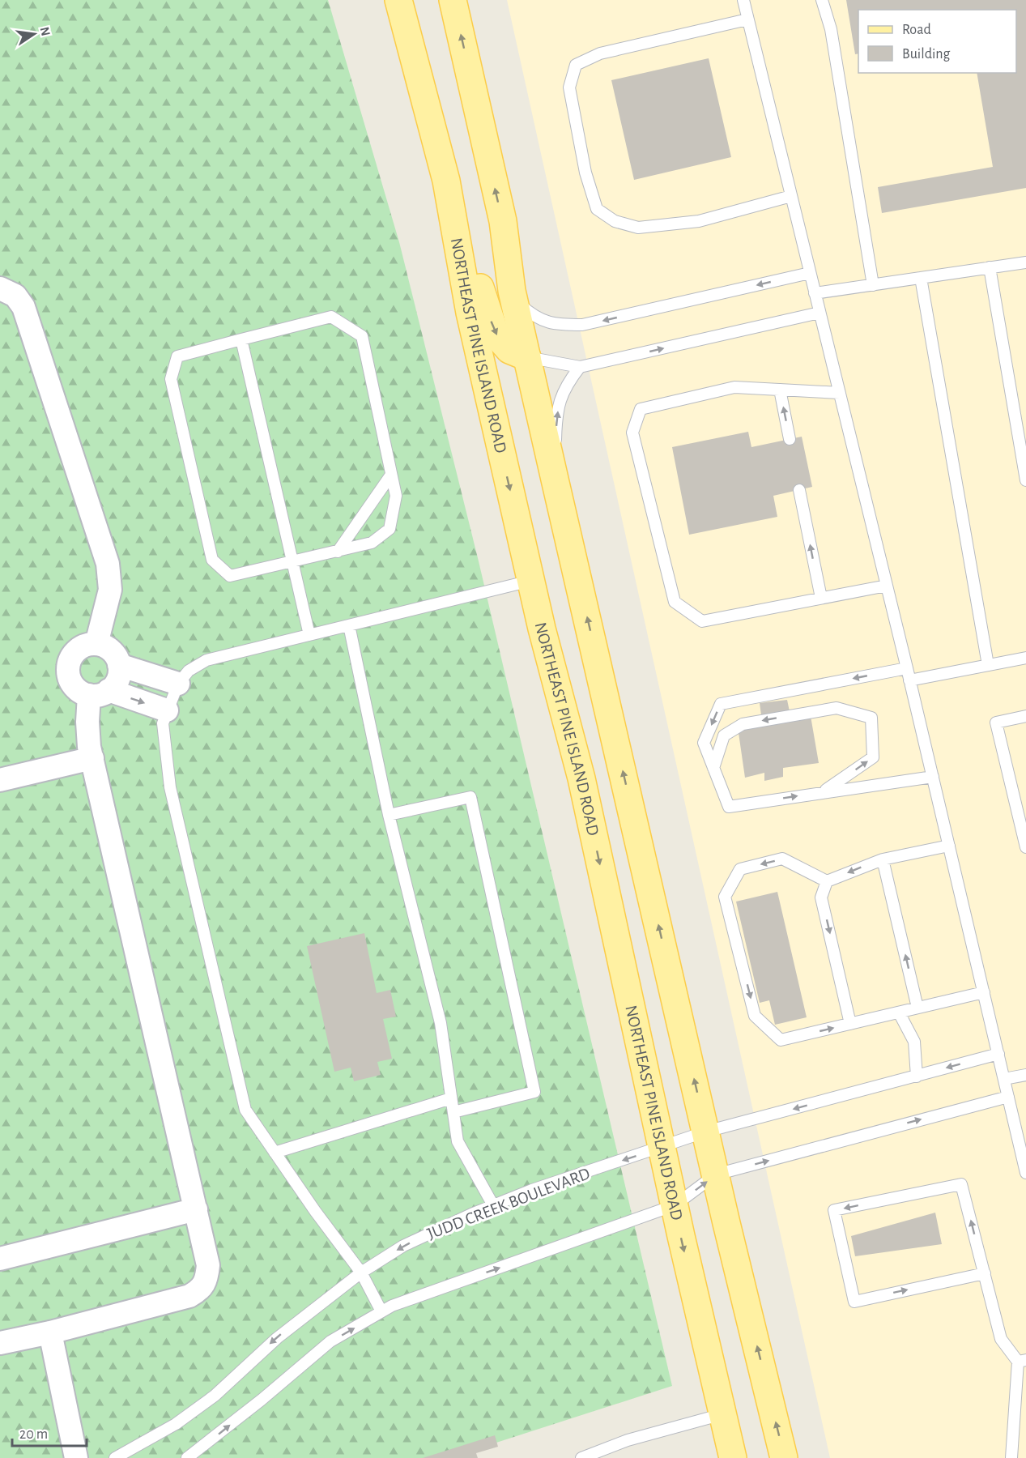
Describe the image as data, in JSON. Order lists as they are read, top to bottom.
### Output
{
  "streets": {
    "main road": ["NORTHEAST PINE ISLAND ROAD"],
    "lane": ["JUDD CREEK BOULEVARD"]
  },
  "crossings": [
    ["NORTHEAST PINE ISLAND ROAD", "JUDD CREEK BOULEVARD"]
  ],
  "legend": ["Road", "Building"],
  "scale_bar": "20 m",
  "north": "right"
}
